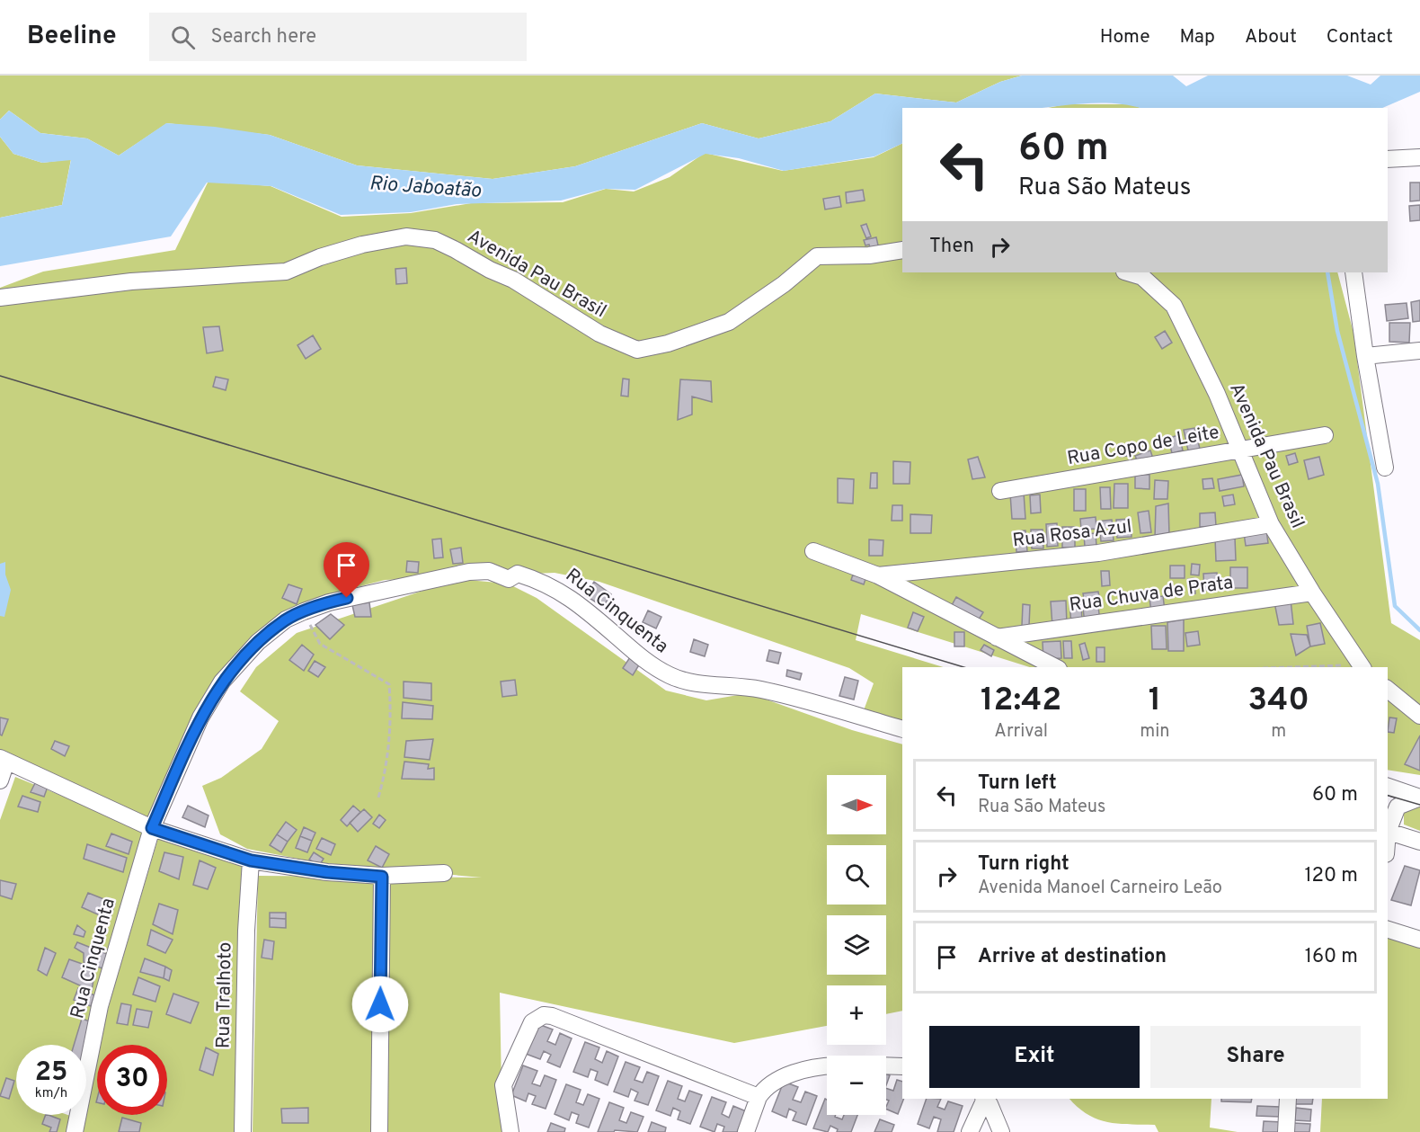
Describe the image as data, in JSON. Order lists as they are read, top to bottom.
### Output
{
  "streets": {
    "street": [
      "Avenida Pau Brasil",
      "Rua Copo de Leite",
      "Rua Rosa Azul",
      "Rua Chuva de Prata",
      "Rua Cinquenta",
      "Rua Tralhoto"
    ]
  },
  "crossings": [
    ["Avenida Pau Brasil", "Rua Copo de Leite"],
    ["Avenida Pau Brasil", "Rua Rosa Azul"],
    ["Avenida Pau Brasil", "Rua Chuva de Prata"]
  ],
  "water": ["Rio Jaboatão"],
  "north": "right",
  "page": {
    "header": "Beeline",
    "search": "Search here",
    "nav": [
      "Home",
      "Map",
      "About",
      "Contact"
    ],
    "turn": ["60 m", "Rua São Mateus"],
    "then": "Then",
    "eta": [
      "12:42",
      "Arrival",
      "1",
      "min",
      "340",
      "m"
    ],
    "list": [
      {
        "name": "Turn left",
        "note": "Rua São Mateus",
        "value": "60 m"
      },
      {
        "name": "Turn right",
        "note": "Avenida Manoel Carneiro Leão",
        "value": "120 m"
      },
      {
        "name": "Arrive at destination",
        "value": "160 m"
      }
    ],
    "map_buttons": ["+", "−"],
    "buttons": ["Exit", "Share"],
    "speed": "25 km/h",
    "limit": "30"
  }
}
